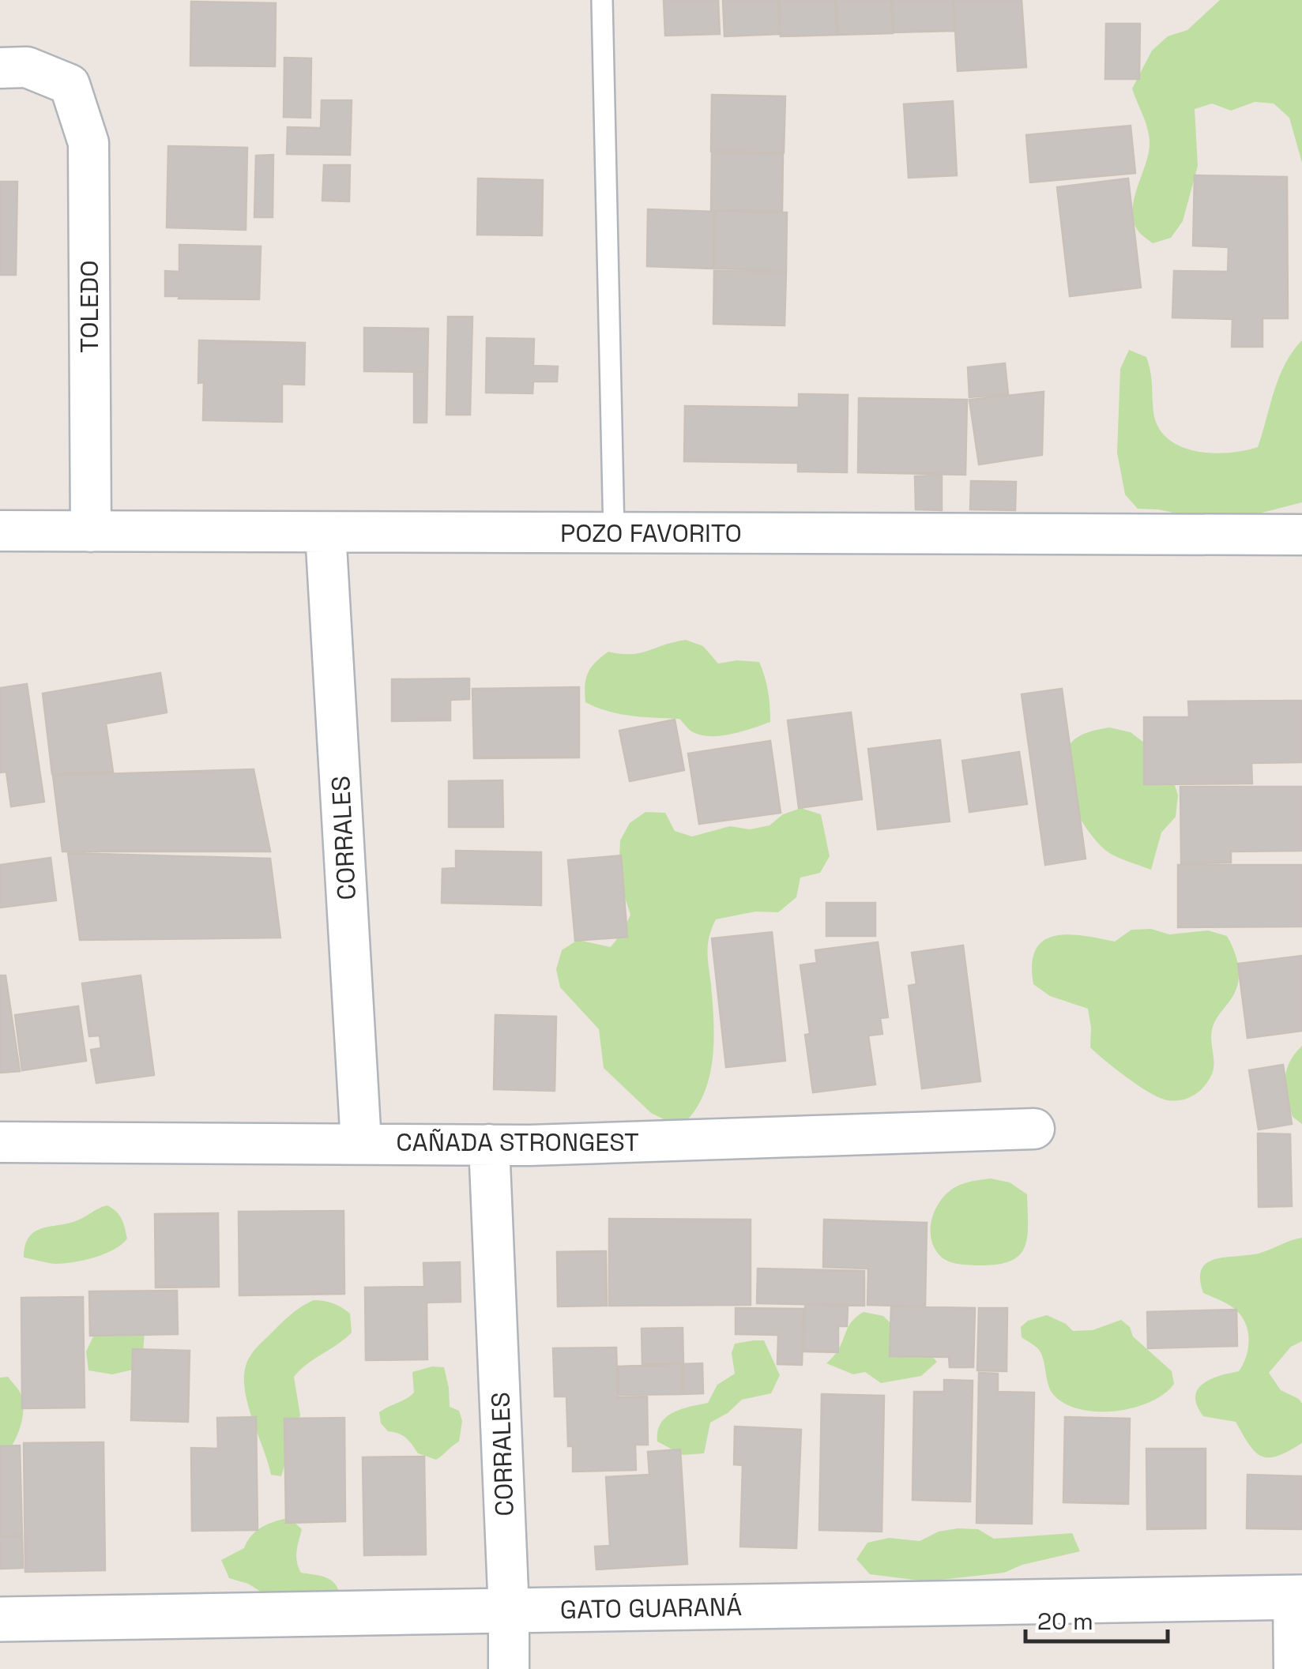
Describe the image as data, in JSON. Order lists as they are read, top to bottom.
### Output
{
  "streets": {
    "street": [
      "TOLEDO",
      "POZO FAVORITO",
      "CORRALES",
      "CAÑADA STRONGEST",
      "GATO GUARANÁ"
    ]
  },
  "crossings": [
    ["TOLEDO", "POZO FAVORITO"],
    ["POZO FAVORITO", "CORRALES"],
    ["CORRALES", "CAÑADA STRONGEST"],
    ["CORRALES", "GATO GUARANÁ"]
  ],
  "scale_bar": "20 m"
}
